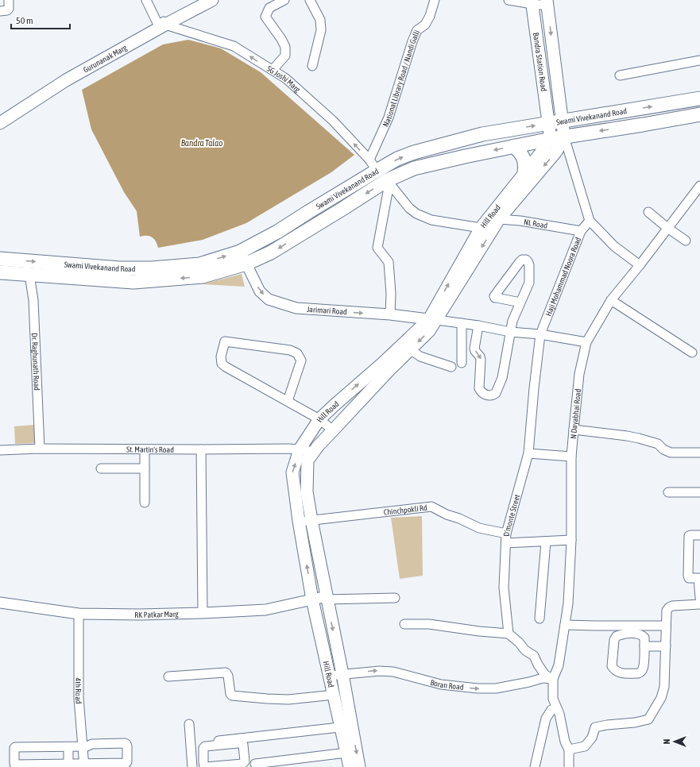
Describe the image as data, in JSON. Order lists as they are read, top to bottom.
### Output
{
  "streets": {
    "main road": [
      "Gurunanak Marg",
      "Bandra Station Road",
      "Swami Vivekanand Road",
      "Hill Road"
    ],
    "street": [
      "SG Joshi Marg",
      "National Library Road / Nandi Galli",
      "NL Road",
      "Haji Mohammad Noora Road",
      "Jarimari Road",
      "Dr. Raghunath Road",
      "N Dayabhai Road",
      "St. Martin's Road",
      "Chinchpokli Rd",
      "D'monte Street",
      "RK Patkar Marg",
      "Boran Road",
      "4th Road"
    ]
  },
  "crossings": [
    ["Gurunanak Marg", "SG Joshi Marg"],
    ["Bandra Station Road", "Swami Vivekanand Road"],
    ["SG Joshi Marg", "National Library Road / Nandi Galli"],
    ["SG Joshi Marg", "Swami Vivekanand Road"],
    ["National Library Road / Nandi Galli", "Swami Vivekanand Road"],
    ["Swami Vivekanand Road", "Hill Road"],
    ["Swami Vivekanand Road", "Jarimari Road"],
    ["Swami Vivekanand Road", "Dr. Raghunath Road"],
    ["Hill Road", "NL Road"],
    ["Hill Road", "Jarimari Road"],
    ["Hill Road", "St. Martin's Road"],
    ["Hill Road", "Chinchpokli Rd"],
    ["Hill Road", "RK Patkar Marg"],
    ["Hill Road", "Boran Road"],
    ["NL Road", "Haji Mohammad Noora Road"],
    ["Haji Mohammad Noora Road", "D'monte Street"],
    ["Dr. Raghunath Road", "St. Martin's Road"],
    ["N Dayabhai Road", "Boran Road"],
    ["Chinchpokli Rd", "D'monte Street"],
    ["RK Patkar Marg", "4th Road"]
  ],
  "one_way": ["SG Joshi Marg", "Jarimari Road"],
  "water": ["Bandra Talao"],
  "scale_bar": "50 m",
  "north": "left"
}
